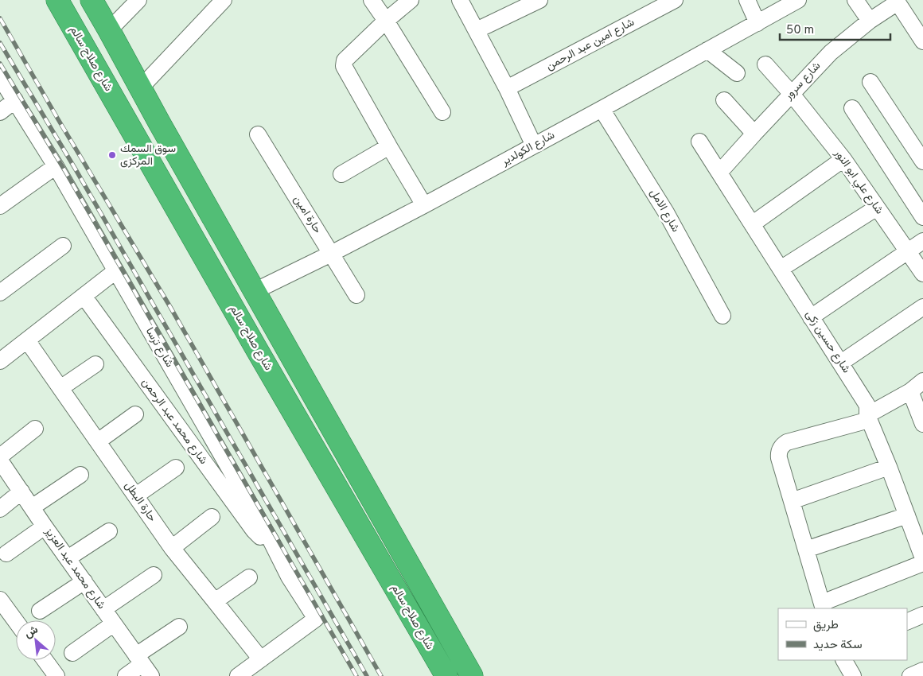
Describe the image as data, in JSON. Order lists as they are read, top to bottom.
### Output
{
  "streets": {
    "highway": ["شارع صلاح سالم"],
    "street": [
      "شارع امين عبد الرحمن",
      "شارع سرور",
      "شارع الكولدير",
      "شارع علي ابو النور",
      "شارع الامل",
      "حارة امين",
      "شارع حسين زكى",
      "شارع ترسا",
      "شارع محمد عبد الرحمن",
      "حارة البطل",
      "شارع محمد عبد العزيز"
    ]
  },
  "crossings": [
    ["شارع صلاح سالم", "شارع الكولدير"],
    ["شارع سرور", "شارع علي ابو النور"],
    ["شارع سرور", "شارع حسين زكى"],
    ["شارع الكولدير", "شارع الامل"],
    ["شارع الكولدير", "حارة امين"],
    ["شارع ترسا", "شارع محمد عبد الرحمن"],
    ["شارع ترسا", "حارة البطل"]
  ],
  "places": ["سوق السمك المركزى"],
  "legend": ["طريق", "سكة حديد"],
  "scale_bar": "50 m",
  "north": "top left"
}
